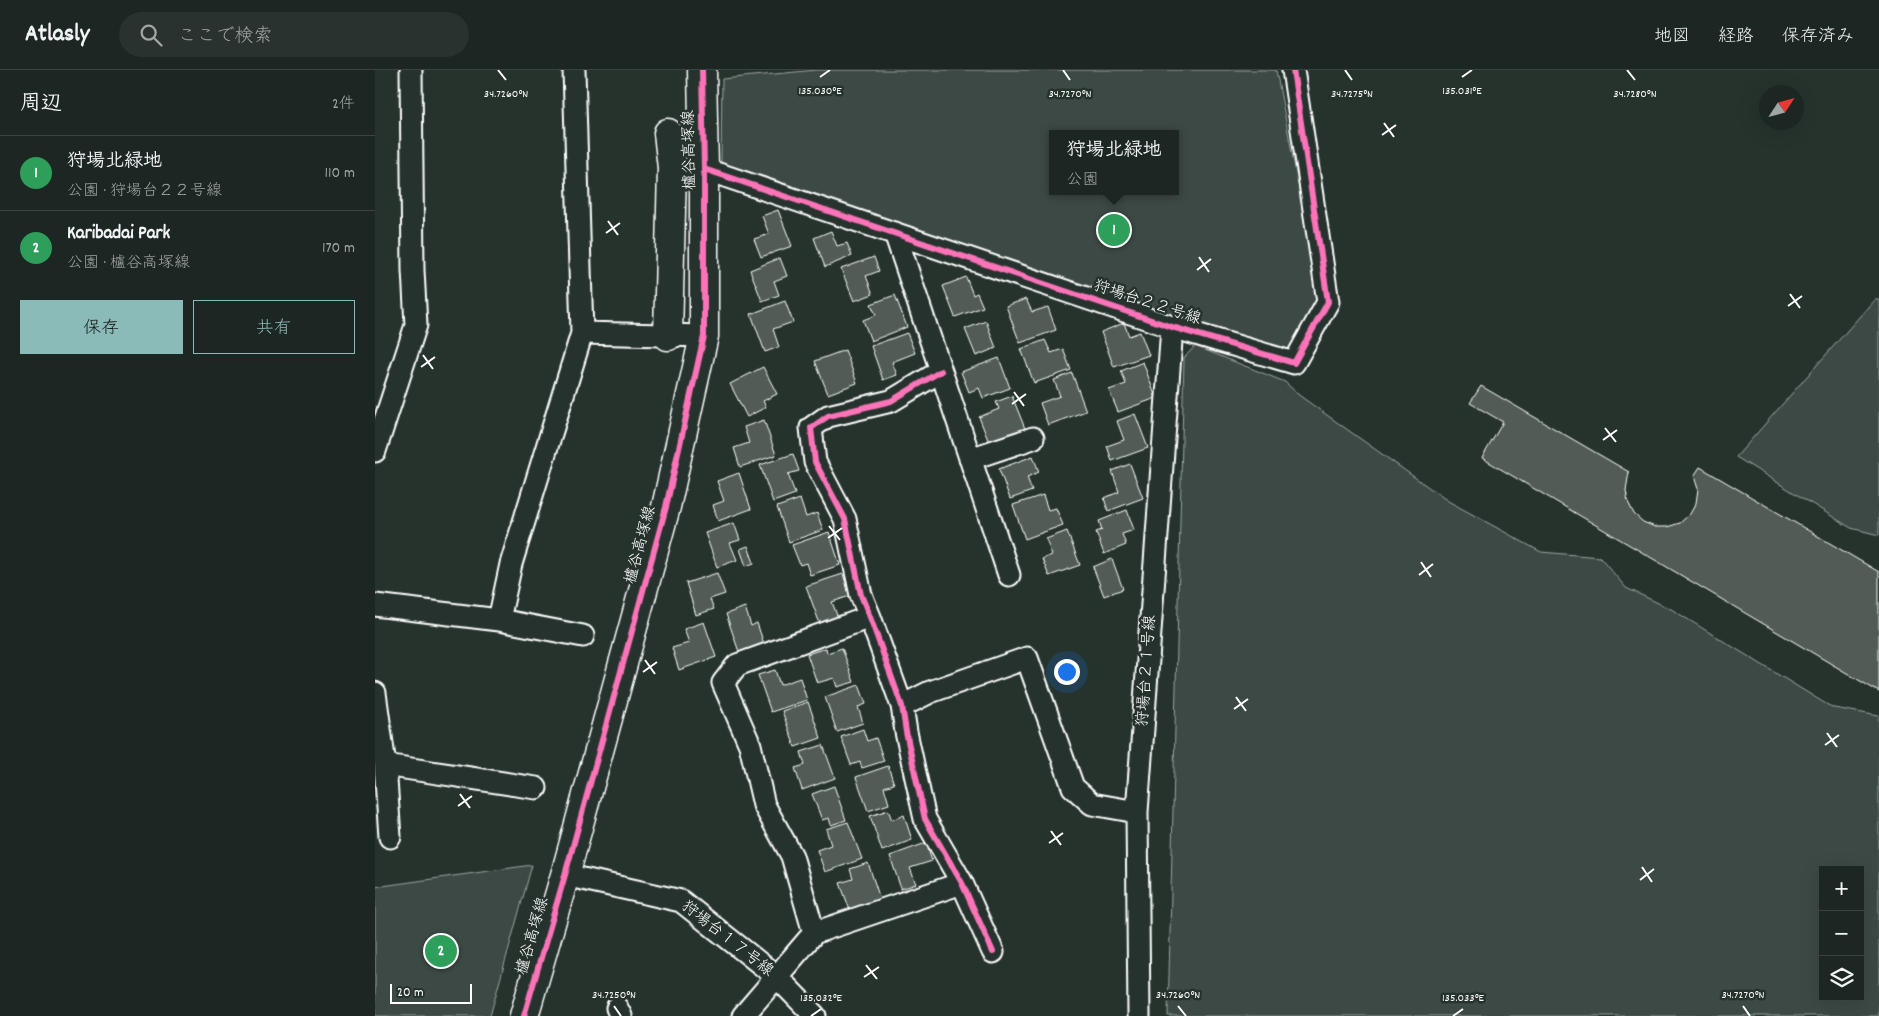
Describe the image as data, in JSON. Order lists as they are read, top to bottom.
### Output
{
  "streets": {
    "street": [
      "櫨谷高塚線",
      "狩場台２２号線",
      "狩場台２１号線",
      "狩場台１７号線"
    ]
  },
  "crossings": [
    ["櫨谷高塚線", "狩場台２２号線"],
    ["櫨谷高塚線", "狩場台１７号線"],
    ["狩場台２２号線", "狩場台２１号線"]
  ],
  "scale_bar": "20 m",
  "north": "top right",
  "page": {
    "header": "Atlasly",
    "search": "ここで検索",
    "nav": ["地図", "経路", "保存済み"],
    "heading": ["周辺", "2件"],
    "popup": ["狩場北緑地", "公園"],
    "list": [
      {
        "mark": "1",
        "name": "狩場北緑地",
        "note": "公園 · 狩場台２２号線",
        "value": "110 m"
      },
      {
        "mark": "2",
        "name": "Karibadai Park",
        "note": "公園 · 櫨谷高塚線",
        "value": "170 m"
      }
    ],
    "pins": ["1", "2"],
    "buttons": ["保存", "共有"],
    "map_buttons": ["+", "−"],
    "scale": "20 m"
  },
  "coordinates": [
    "135.030°E",
    "135.031°E",
    "34.7260°N",
    "34.7270°N",
    "34.7275°N",
    "34.7280°N",
    "34.7250°N",
    "135.032°E",
    "135.033°E"
  ]
}
